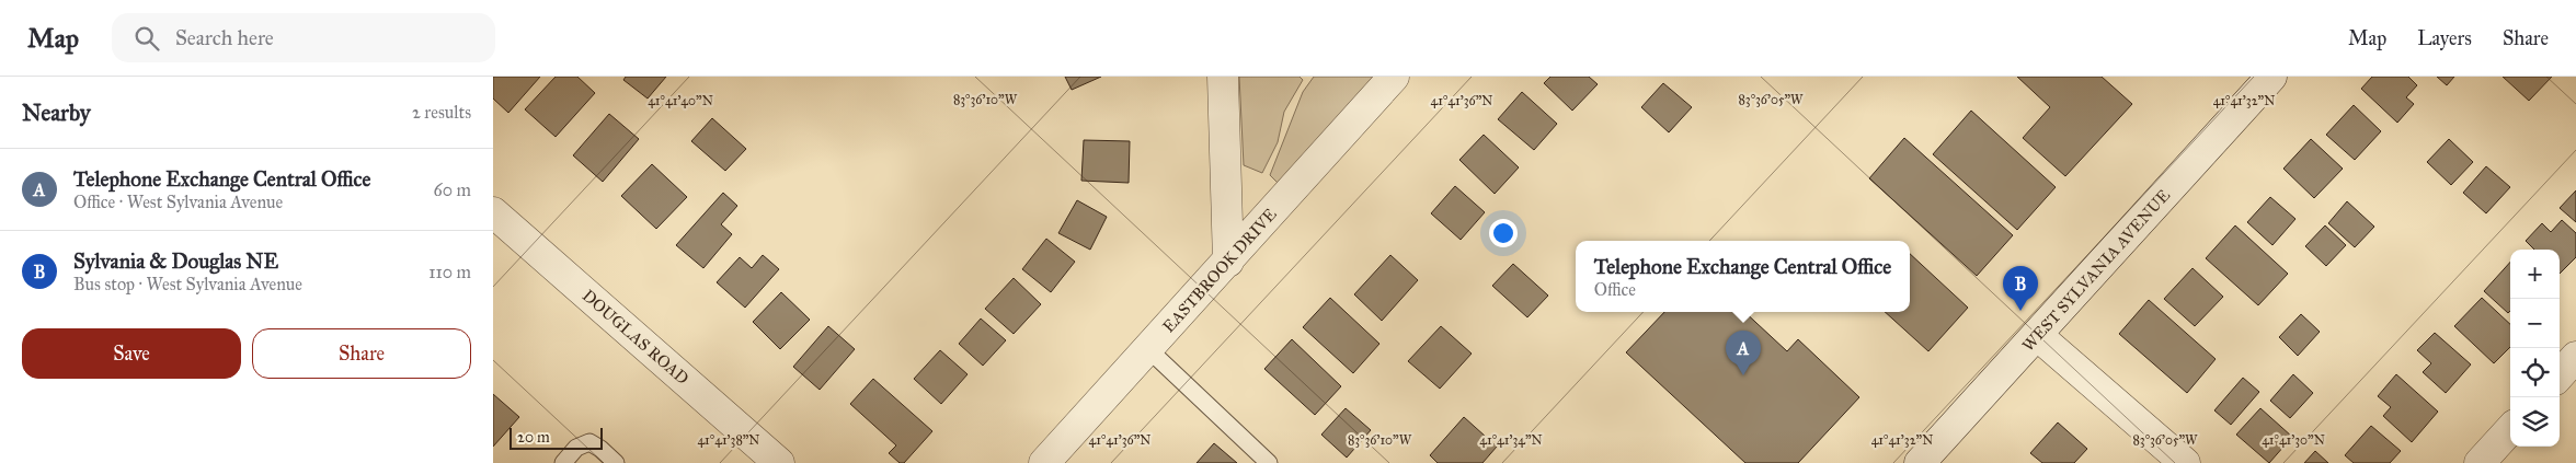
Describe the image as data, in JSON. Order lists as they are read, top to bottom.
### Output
{
  "streets": {
    "street": ["EASTBROOK DRIVE", "WEST SYLVANIA AVENUE", "DOUGLAS ROAD"]
  },
  "scale_bar": "20 m",
  "page": {
    "header": "Map",
    "search": "Search here",
    "nav": ["Map", "Layers", "Share"],
    "heading": ["Nearby", "2 results"],
    "list": [
      {
        "mark": "A",
        "name": "Telephone Exchange Central Office",
        "note": "Office · West Sylvania Avenue",
        "value": "60 m"
      },
      {
        "mark": "B",
        "name": "Sylvania & Douglas NE",
        "note": "Bus stop · West Sylvania Avenue",
        "value": "110 m"
      }
    ],
    "popup": ["Telephone Exchange Central Office", "Office"],
    "map_buttons": ["+", "−"],
    "pins": ["B", "A"],
    "buttons": ["Save", "Share"],
    "scale": "20 m"
  },
  "coordinates": [
    "83°36'05\"W",
    "83°36'10\"W",
    "41°41'40\"N",
    "41°41'36\"N",
    "41°41'32\"N",
    "41°41'38\"N",
    "41°41'34\"N",
    "41°41'30\"N"
  ]
}
